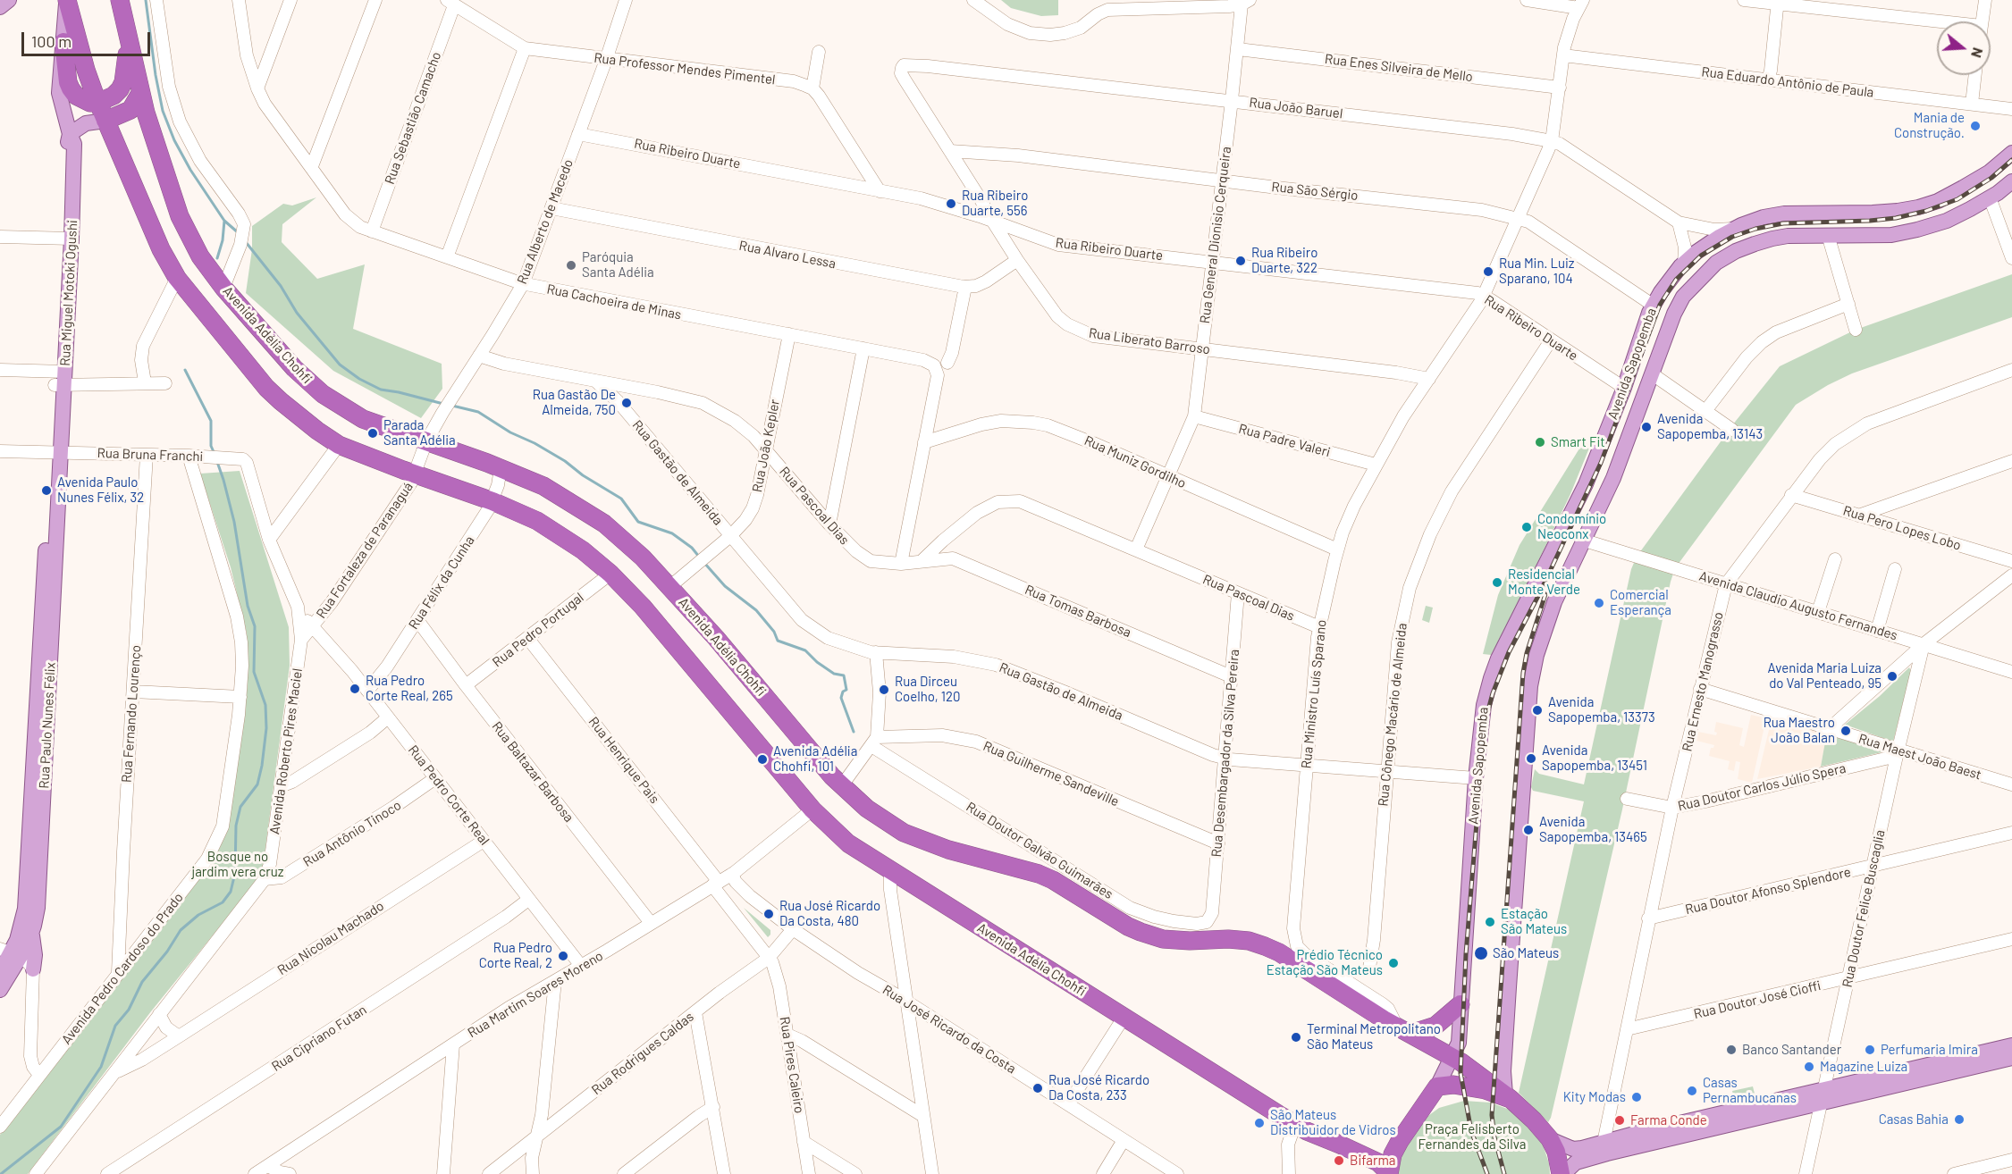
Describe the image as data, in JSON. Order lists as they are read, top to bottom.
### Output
{
  "streets": {
    "highway": ["Avenida Adélia Chohfi"],
    "main road": ["Rua Miguel Motoki Ogushi", "Avenida Sapopemba", "Rua Paulo Nunes Félix"],
    "street": [
      "Rua Enes Silveira de Mello",
      "Rua Professor Mendes Pimentel",
      "Rua Eduardo Antônio de Paula",
      "Rua João Baruel",
      "Rua Sebastião Camacho",
      "Rua Ribeiro Duarte",
      "Rua São Sérgio",
      "Rua Alberto de Macedo",
      "Rua General Dionisio Cerqueira",
      "Rua Alvaro Lessa",
      "Rua Cachoeira de Minas",
      "Rua Liberato Barroso",
      "Rua Padre Valeri",
      "Rua João Kepler",
      "Rua Bruna Franchi",
      "Rua Muniz Gordilho",
      "Rua Gastão de Almeida",
      "Rua Pascoal Dias",
      "Rua Pero Lopes Lobo",
      "Rua Fortaleza de Paranaguá",
      "Rua Félix da Cunha",
      "Avenida Claudio Augusto Fernandes",
      "Rua Tomas Barbosa",
      "Rua Pedro Portugal",
      "Rua Ernesto Manograsso",
      "Rua Ministro Luís Sparano",
      "Rua Fernando Lourenço",
      "Rua Cônego Macário de Almeida",
      "Avenida Roberto Pires Maciel",
      "Rua Desembargador da Silva Pereira",
      "Rua Maest João Baest",
      "Rua Henrique Pais",
      "Rua Baltazar Barbosa",
      "Rua Guilherme Sandeville",
      "Rua Doutor Carlos Júlio Spera",
      "Rua Pedro Corte Real",
      "Rua Antônio Tinoco",
      "Rua Doutor Galvão Guimarães",
      "Rua Doutor Afonso Splendore",
      "Rua Doutor Felice Buscaglia",
      "Rua Nicolau Machado",
      "Avenida Pedro Cardoso do Prado",
      "Rua Martim Soares Moreno",
      "Rua Doutor José Cioffi",
      "Rua José Ricardo da Costa",
      "Rua Cipriano Futan",
      "Rua Rodrigues Caldas",
      "Rua Pires Caleiro"
    ]
  },
  "crossings": [
    ["Rua Enes Silveira de Mello", "Rua General Dionisio Cerqueira"],
    ["Rua Enes Silveira de Mello", "Rua Ministro Luís Sparano"],
    ["Rua Professor Mendes Pimentel", "Rua Sebastião Camacho"],
    ["Rua Professor Mendes Pimentel", "Rua Alberto de Macedo"],
    ["Rua Eduardo Antônio de Paula", "Rua Ministro Luís Sparano"],
    ["Rua João Baruel", "Rua General Dionisio Cerqueira"],
    ["Rua João Baruel", "Rua Liberato Barroso"],
    ["Rua João Baruel", "Avenida Sapopemba"],
    ["Rua João Baruel", "Rua Ministro Luís Sparano"],
    ["Rua Sebastião Camacho", "Rua Cachoeira de Minas"],
    ["Rua Ribeiro Duarte", "Rua Alberto de Macedo"],
    ["Rua Ribeiro Duarte", "Rua General Dionisio Cerqueira"],
    ["Rua Ribeiro Duarte", "Rua Liberato Barroso"],
    ["Rua Ribeiro Duarte", "Avenida Sapopemba"],
    ["Rua Ribeiro Duarte", "Rua Ministro Luís Sparano"],
    ["Rua Ribeiro Duarte", "Rua Cônego Macário de Almeida"],
    ["Rua São Sérgio", "Rua General Dionisio Cerqueira"],
    ["Rua São Sérgio", "Rua Liberato Barroso"],
    ["Rua São Sérgio", "Avenida Sapopemba"],
    ["Rua São Sérgio", "Rua Ministro Luís Sparano"],
    ["Rua Alberto de Macedo", "Rua Alvaro Lessa"],
    ["Rua Alberto de Macedo", "Rua Cachoeira de Minas"],
    ["Rua Alberto de Macedo", "Avenida Adélia Chohfi"],
    ["Rua Alberto de Macedo", "Rua Pascoal Dias"],
    ["Rua Alberto de Macedo", "Rua Fortaleza de Paranaguá"],
    ["Rua General Dionisio Cerqueira", "Rua Liberato Barroso"],
    ["Rua General Dionisio Cerqueira", "Rua Padre Valeri"],
    ["Rua General Dionisio Cerqueira", "Rua Muniz Gordilho"],
    ["Rua General Dionisio Cerqueira", "Rua Pascoal Dias"],
    ["Rua Alvaro Lessa", "Rua Liberato Barroso"],
    ["Rua Miguel Motoki Ogushi", "Avenida Adélia Chohfi"],
    ["Rua Miguel Motoki Ogushi", "Rua Bruna Franchi"],
    ["Rua Miguel Motoki Ogushi", "Rua Paulo Nunes Félix"],
    ["Rua Cachoeira de Minas", "Rua João Kepler"],
    ["Rua Cachoeira de Minas", "Rua Muniz Gordilho"],
    ["Rua Cachoeira de Minas", "Rua Pascoal Dias"],
    ["Avenida Adélia Chohfi", "Avenida Sapopemba"],
    ["Avenida Adélia Chohfi", "Rua João Kepler"],
    ["Avenida Adélia Chohfi", "Rua Fortaleza de Paranaguá"],
    ["Avenida Adélia Chohfi", "Rua Félix da Cunha"],
    ["Avenida Adélia Chohfi", "Rua Pedro Portugal"],
    ["Avenida Adélia Chohfi", "Rua Ministro Luís Sparano"],
    ["Avenida Adélia Chohfi", "Rua Martim Soares Moreno"],
    ["Rua Liberato Barroso", "Rua Ministro Luís Sparano"],
    ["Avenida Sapopemba", "Rua Gastão de Almeida"],
    ["Avenida Sapopemba", "Avenida Claudio Augusto Fernandes"],
    ["Rua Padre Valeri", "Rua Ministro Luís Sparano"],
    ["Rua João Kepler", "Rua Gastão de Almeida"],
    ["Rua João Kepler", "Rua Pascoal Dias"],
    ["Rua Bruna Franchi", "Rua Fernando Lourenço"],
    ["Rua Bruna Franchi", "Rua Paulo Nunes Félix"],
    ["Rua Bruna Franchi", "Avenida Roberto Pires Maciel"],
    ["Rua Bruna Franchi", "Avenida Pedro Cardoso do Prado"],
    ["Rua Muniz Gordilho", "Rua Ministro Luís Sparano"],
    ["Rua Gastão de Almeida", "Rua Pascoal Dias"],
    ["Rua Gastão de Almeida", "Rua Ministro Luís Sparano"],
    ["Rua Gastão de Almeida", "Rua Cônego Macário de Almeida"],
    ["Rua Gastão de Almeida", "Rua Desembargador da Silva Pereira"],
    ["Rua Pascoal Dias", "Rua Tomas Barbosa"],
    ["Rua Pascoal Dias", "Rua Ministro Luís Sparano"],
    ["Rua Pascoal Dias", "Rua Desembargador da Silva Pereira"],
    ["Rua Pero Lopes Lobo", "Rua Ernesto Manograsso"],
    ["Rua Fortaleza de Paranaguá", "Avenida Roberto Pires Maciel"],
    ["Rua Fortaleza de Paranaguá", "Rua Pedro Corte Real"],
    ["Rua Félix da Cunha", "Rua Baltazar Barbosa"],
    ["Rua Félix da Cunha", "Rua Pedro Corte Real"],
    ["Avenida Claudio Augusto Fernandes", "Rua Ernesto Manograsso"],
    ["Avenida Claudio Augusto Fernandes", "Rua Doutor Felice Buscaglia"],
    ["Rua Tomas Barbosa", "Rua Desembargador da Silva Pereira"],
    ["Rua Pedro Portugal", "Rua Henrique Pais"],
    ["Rua Pedro Portugal", "Rua Baltazar Barbosa"],
    ["Rua Ernesto Manograsso", "Rua Doutor Carlos Júlio Spera"],
    ["Rua Ernesto Manograsso", "Rua Doutor Afonso Splendore"],
    ["Rua Ernesto Manograsso", "Rua Doutor José Cioffi"],
    ["Rua Fernando Lourenço", "Avenida Pedro Cardoso do Prado"],
    ["Avenida Roberto Pires Maciel", "Rua Pedro Corte Real"],
    ["Avenida Roberto Pires Maciel", "Rua Antônio Tinoco"],
    ["Avenida Roberto Pires Maciel", "Rua Nicolau Machado"],
    ["Rua Desembargador da Silva Pereira", "Rua Guilherme Sandeville"],
    ["Rua Desembargador da Silva Pereira", "Rua Doutor Galvão Guimarães"],
    ["Rua Maest João Baest", "Rua Doutor Carlos Júlio Spera"],
    ["Rua Maest João Baest", "Rua Doutor Felice Buscaglia"],
    ["Rua Henrique Pais", "Rua Martim Soares Moreno"],
    ["Rua Henrique Pais", "Rua Rodrigues Caldas"],
    ["Rua Henrique Pais", "Rua Pires Caleiro"],
    ["Rua Baltazar Barbosa", "Rua Martim Soares Moreno"],
    ["Rua Guilherme Sandeville", "Rua Doutor Galvão Guimarães"],
    ["Rua Doutor Carlos Júlio Spera", "Rua Doutor Felice Buscaglia"],
    ["Rua Pedro Corte Real", "Rua Antônio Tinoco"],
    ["Rua Pedro Corte Real", "Rua Nicolau Machado"],
    ["Rua Pedro Corte Real", "Rua Martim Soares Moreno"],
    ["Rua Pedro Corte Real", "Rua Cipriano Futan"],
    ["Rua Doutor Afonso Splendore", "Rua Doutor Felice Buscaglia"],
    ["Rua Doutor Felice Buscaglia", "Rua Doutor José Cioffi"],
    ["Rua Martim Soares Moreno", "Rua José Ricardo da Costa"],
    ["Rua José Ricardo da Costa", "Rua Rodrigues Caldas"],
    ["Rua Rodrigues Caldas", "Rua Pires Caleiro"]
  ],
  "parks": ["Bosque no jardim vera cruz", "Praça Felisberto Fernandes da Silva"],
  "places": [
    "Mania de Construção.",
    "Rua Ribeiro Duarte, 556",
    "Rua Ribeiro Duarte, 322",
    "Paróquia Santa Adélia",
    "Rua Min. Luiz Sparano, 104",
    "Rua Gastão De Almeida, 750",
    "Avenida Sapopemba, 13143",
    "Parada Santa Adélia",
    "Smart Fit",
    "Avenida Paulo Nunes Félix, 32",
    "Condomínio Neoconx",
    "Residencial Monte Verde",
    "Comercial Esperança",
    "Avenida Maria Luiza do Val Penteado, 95",
    "Rua Pedro Corte Real, 265",
    "Rua Dirceu Coelho, 120",
    "Avenida Sapopemba, 13373",
    "Rua Maestro João Balan",
    "Avenida Sapopemba, 13451",
    "Avenida Adélia Chohfi, 101",
    "Avenida Sapopemba, 13465",
    "Rua José Ricardo Da Costa, 480",
    "Estação São Mateus",
    "São Mateus",
    "Rua Pedro Corte Real, 2",
    "Prédio Técnico Estação São Mateus",
    "Terminal Metropolitano São Mateus",
    "Banco Santander",
    "Perfumaria Imira",
    "Magazine Luiza",
    "Rua José Ricardo Da Costa, 233",
    "Casas Pernambucanas",
    "Kity Modas",
    "Casas Bahia",
    "Farma Conde",
    "São Mateus Distribuidor de Vidros",
    "Bifarma"
  ],
  "scale_bar": "100 m",
  "north": "right"
}
